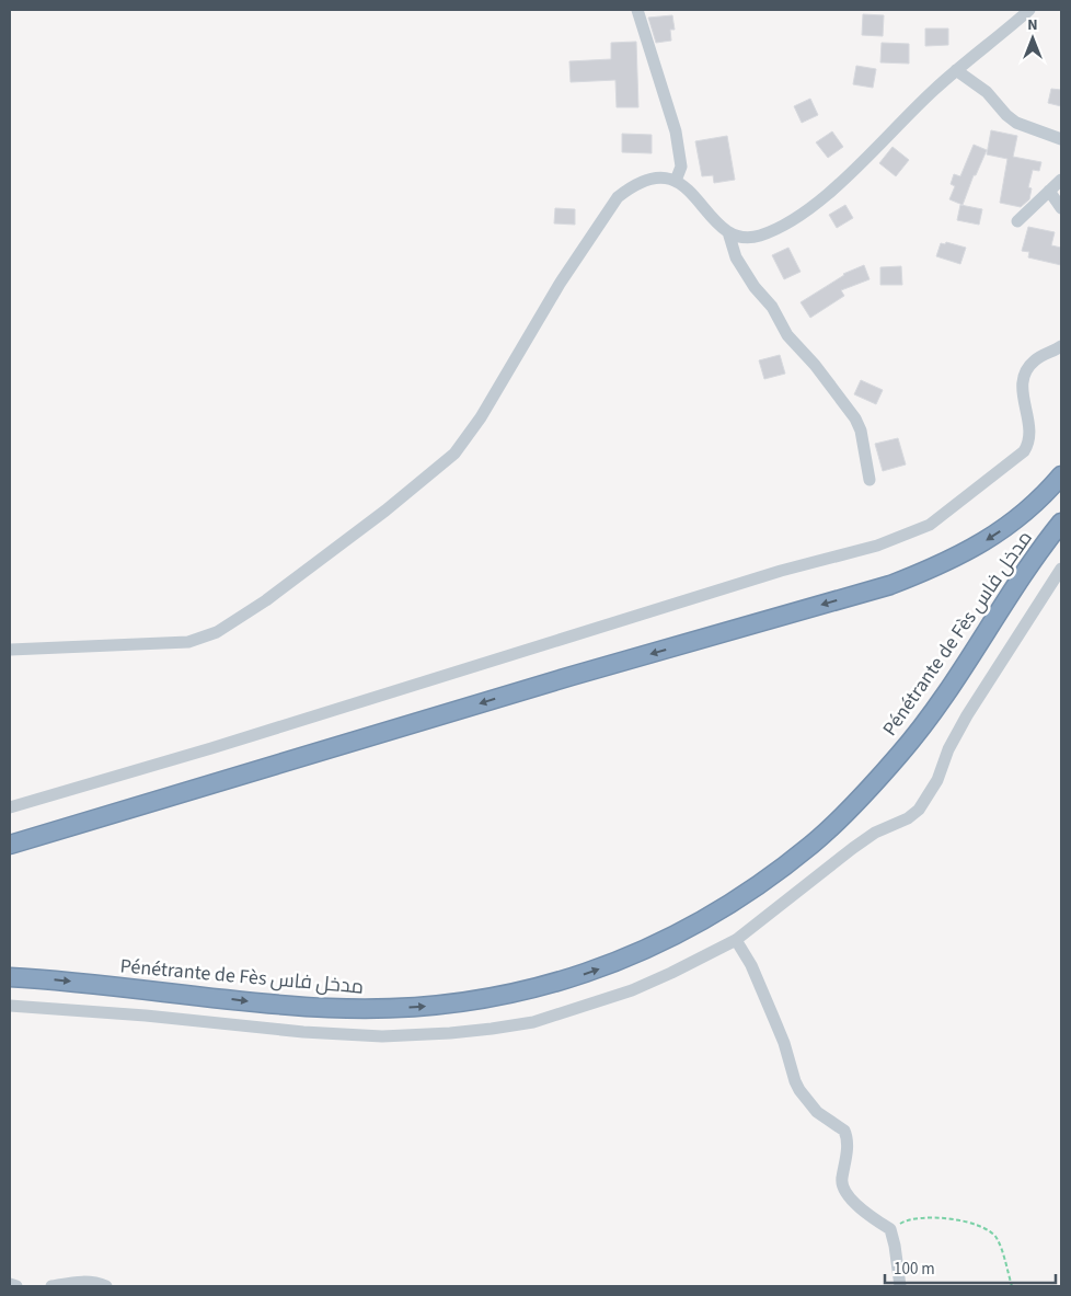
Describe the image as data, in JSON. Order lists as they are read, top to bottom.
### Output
{
  "streets": {
    "highway": ["Pénétrante de Fès مدخل فاس"]
  },
  "scale_bar": "100 m",
  "north": "top"
}
